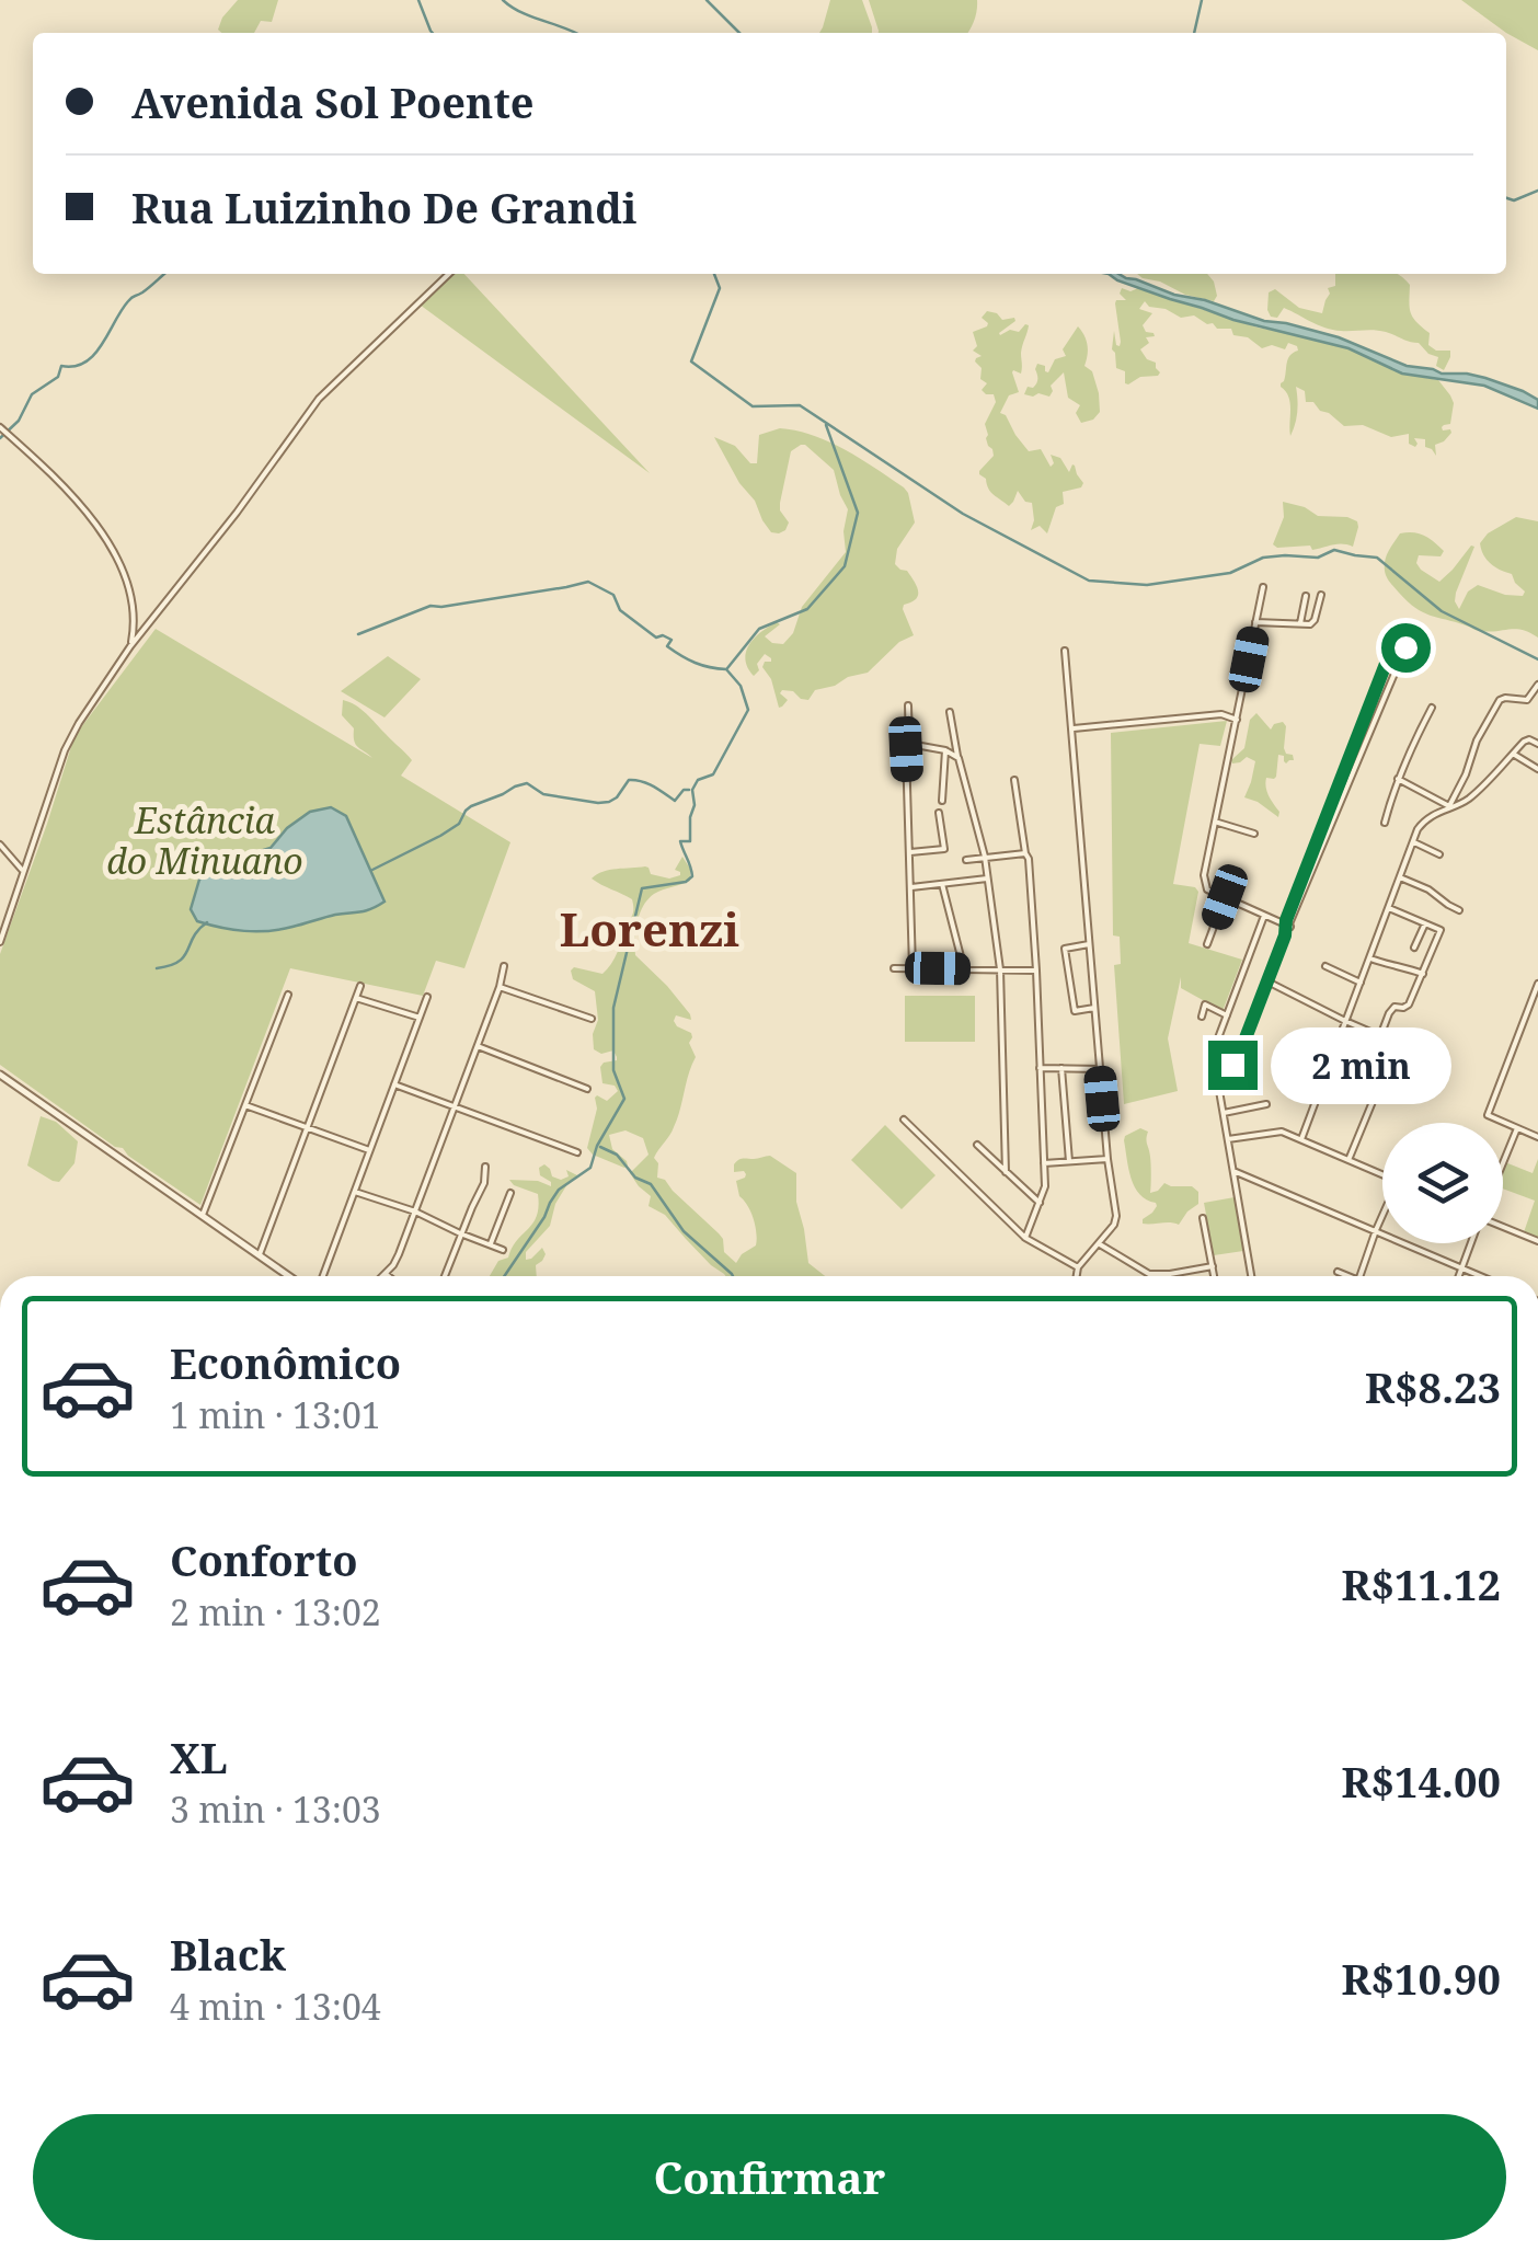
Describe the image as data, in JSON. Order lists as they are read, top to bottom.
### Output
{
  "districts": ["Lorenzi"],
  "parks": ["Estância do Minuano"],
  "page": {
    "banner": ["Avenida Sol Poente", "Rua Luizinho De Grandi"],
    "bubble": "2 min",
    "list": [
      {
        "name": "Econômico",
        "note": "1 min · 13:01",
        "value": "R$8.23"
      },
      {
        "name": "Conforto",
        "note": "2 min · 13:02",
        "value": "R$11.12"
      },
      {
        "name": "XL",
        "note": "3 min · 13:03",
        "value": "R$14.00"
      },
      {
        "name": "Black",
        "note": "4 min · 13:04",
        "value": "R$10.90"
      }
    ],
    "buttons": "Confirmar"
  }
}
